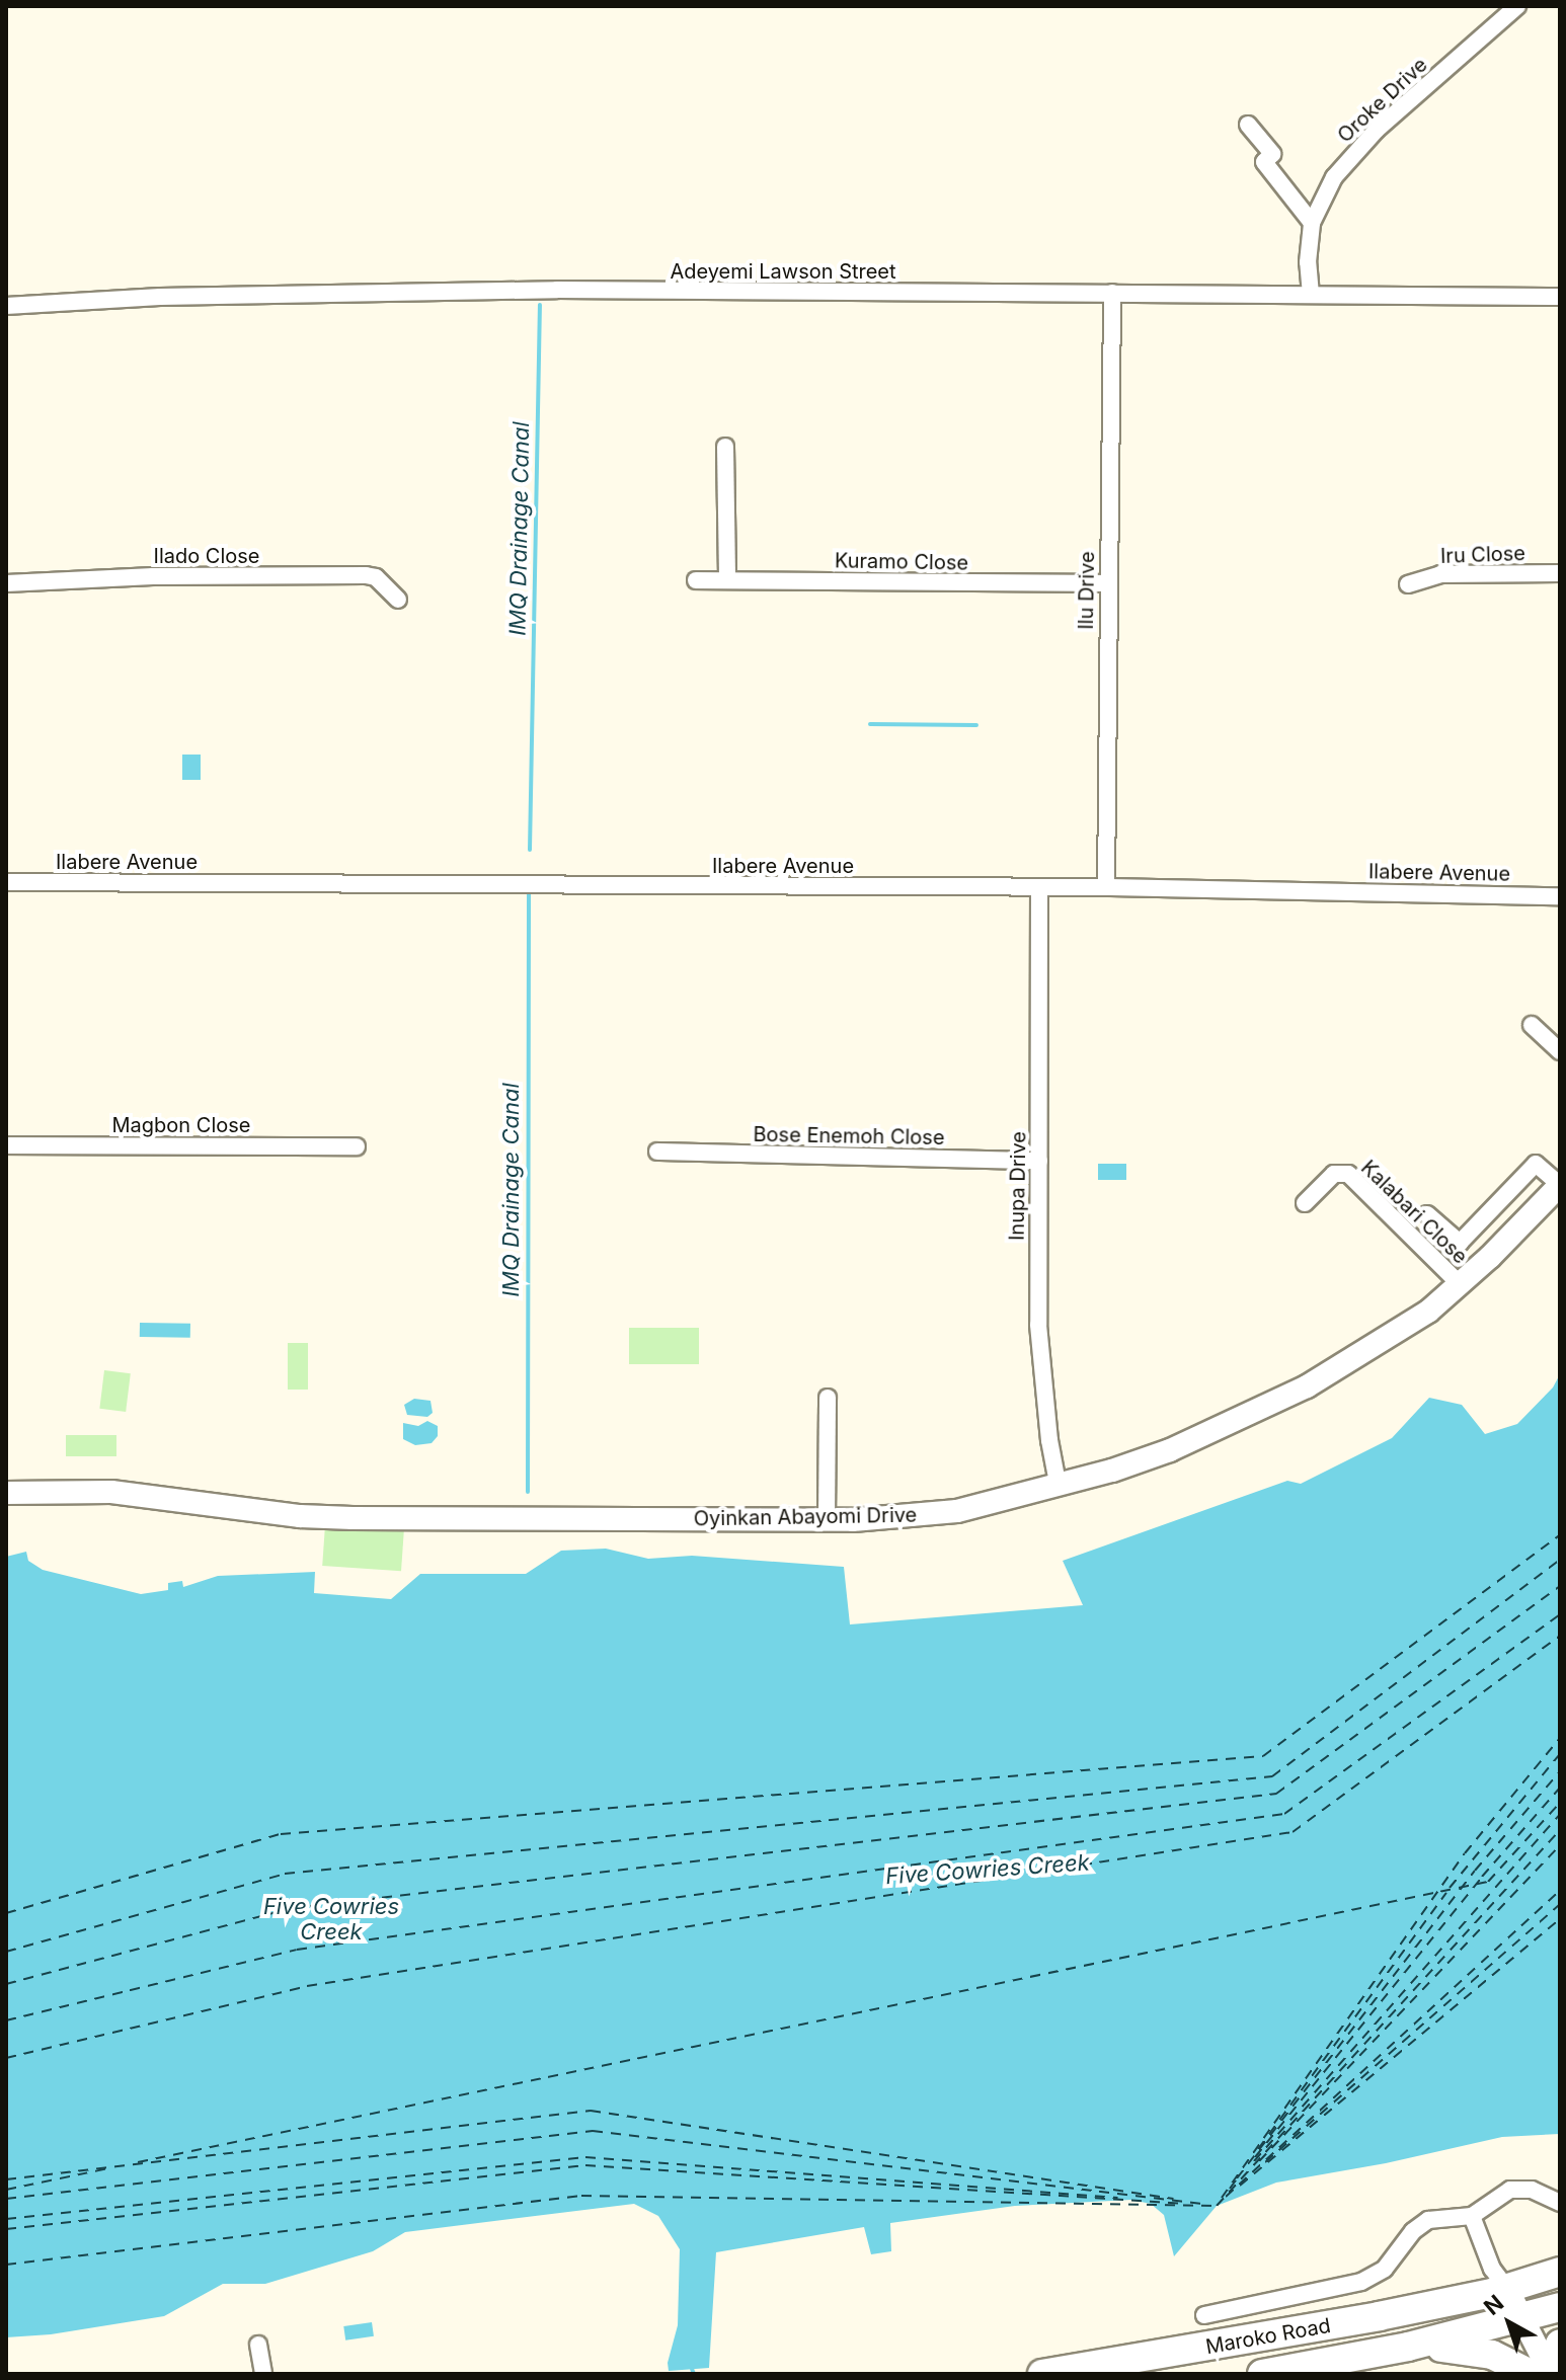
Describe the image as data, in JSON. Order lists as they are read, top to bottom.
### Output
{
  "streets": {
    "highway": ["Maroko Road"],
    "street": [
      "Oroke Drive",
      "Adeyemi Lawson Street",
      "Iru Close",
      "Ilado Close",
      "Kuramo Close",
      "Ilu Drive",
      "Ilabere Avenue",
      "Magbon Close",
      "Bose Enemoh Close",
      "Inupa Drive",
      "Kalabari Close",
      "Oyinkan Abayomi Drive"
    ]
  },
  "crossings": [
    ["Oroke Drive", "Adeyemi Lawson Street"],
    ["Adeyemi Lawson Street", "Ilu Drive"],
    ["Kuramo Close", "Ilu Drive"],
    ["Ilu Drive", "Ilabere Avenue"],
    ["Ilabere Avenue", "Inupa Drive"],
    ["Bose Enemoh Close", "Inupa Drive"],
    ["Inupa Drive", "Oyinkan Abayomi Drive"],
    ["Kalabari Close", "Oyinkan Abayomi Drive"]
  ],
  "water": ["IMQ Drainage Canal", "Five Cowries Creek"],
  "north": "top left"
}
